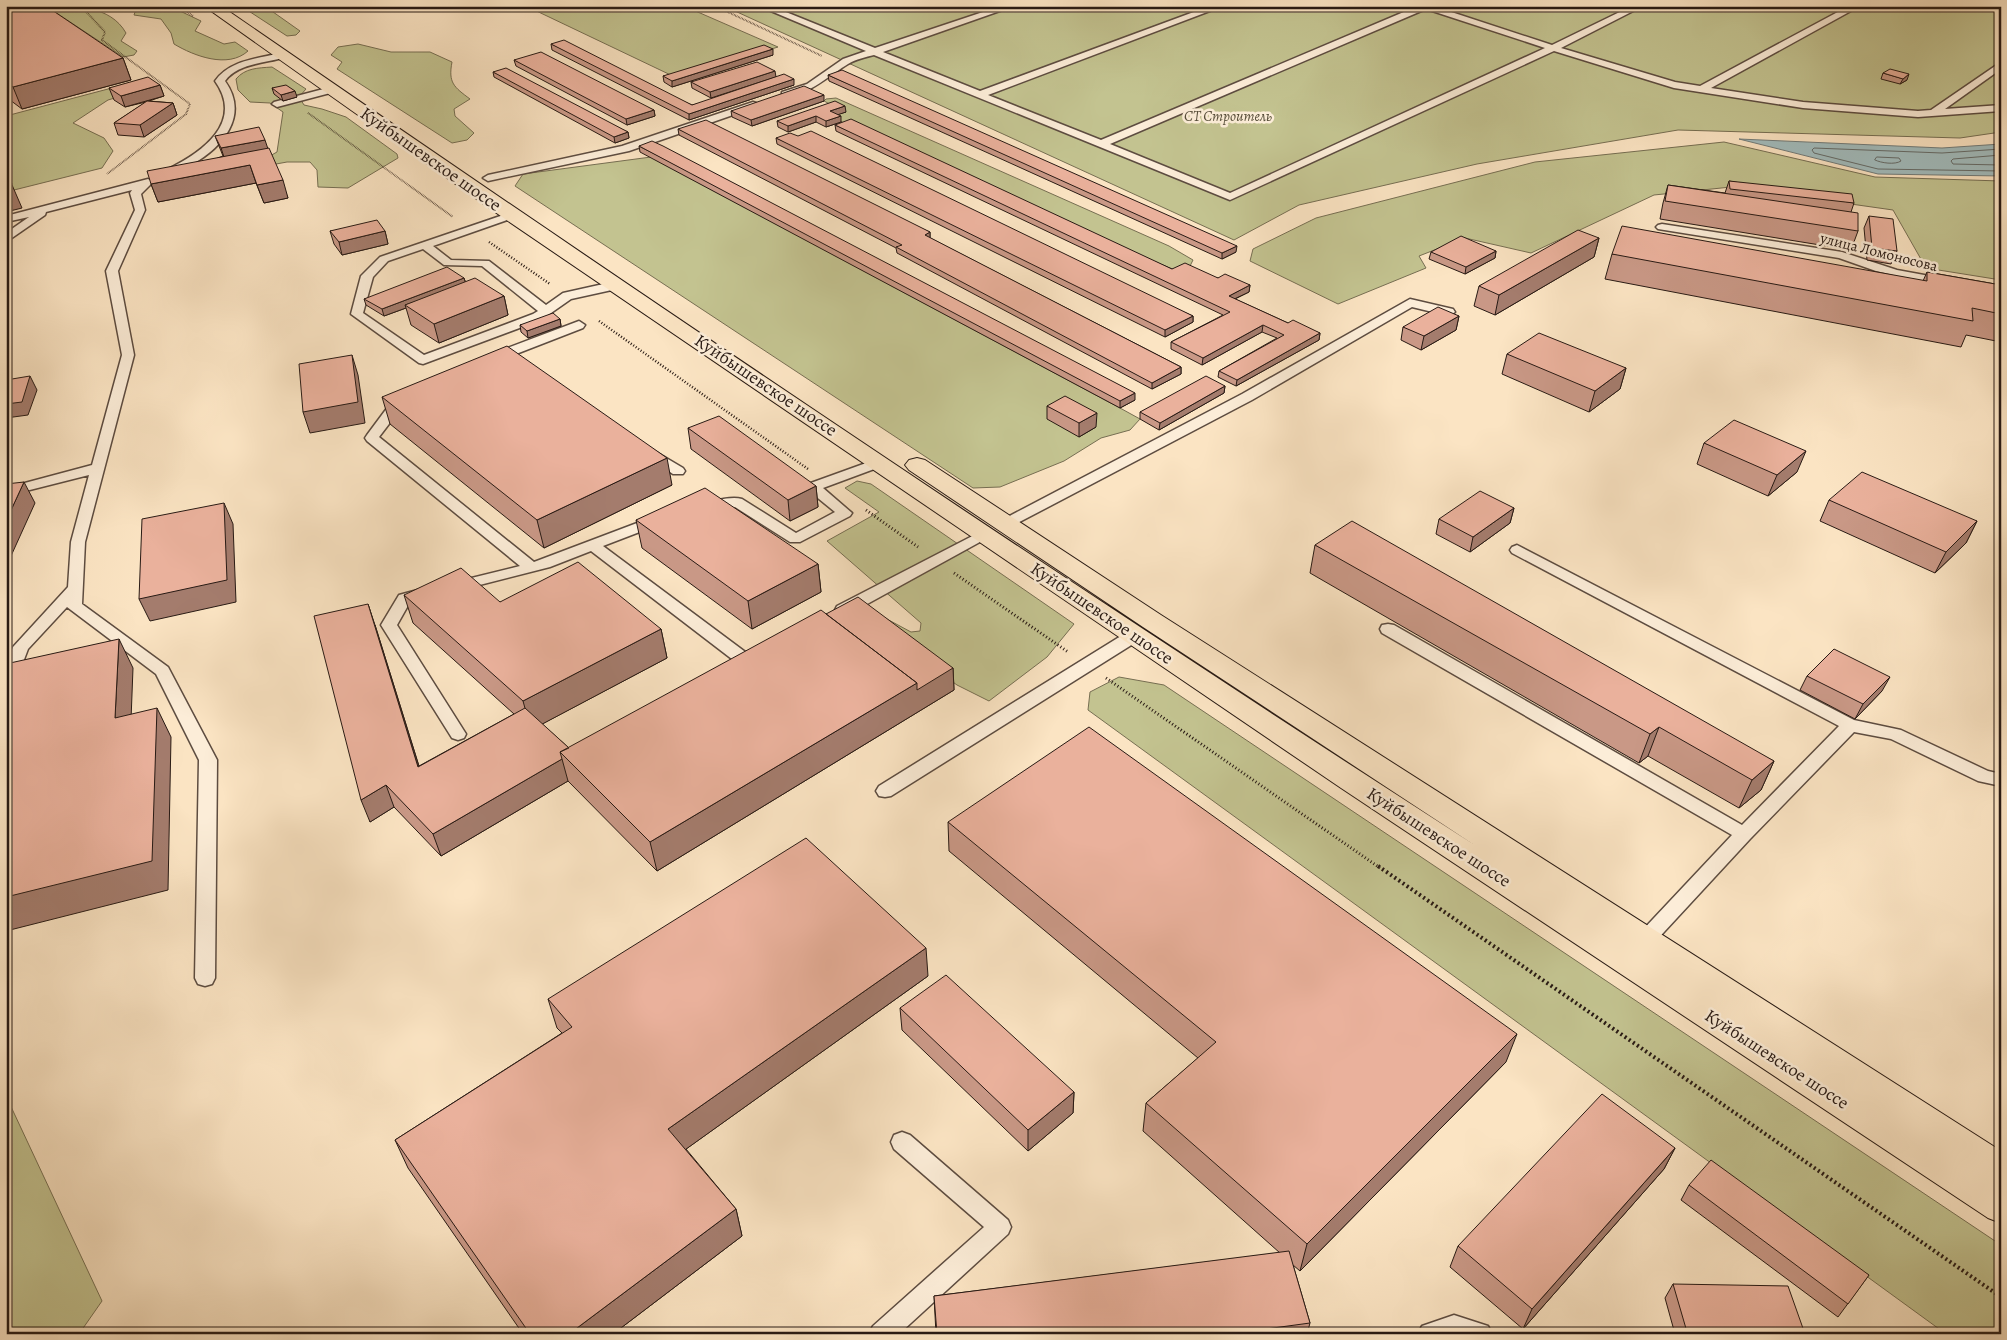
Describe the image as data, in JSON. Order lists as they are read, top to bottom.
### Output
{
  "streets": {
    "main road": ["Куйбышевское шоссе"],
    "lane": ["улица Ломоносова"]
  },
  "parks": ["СТ Строитель"]
}
